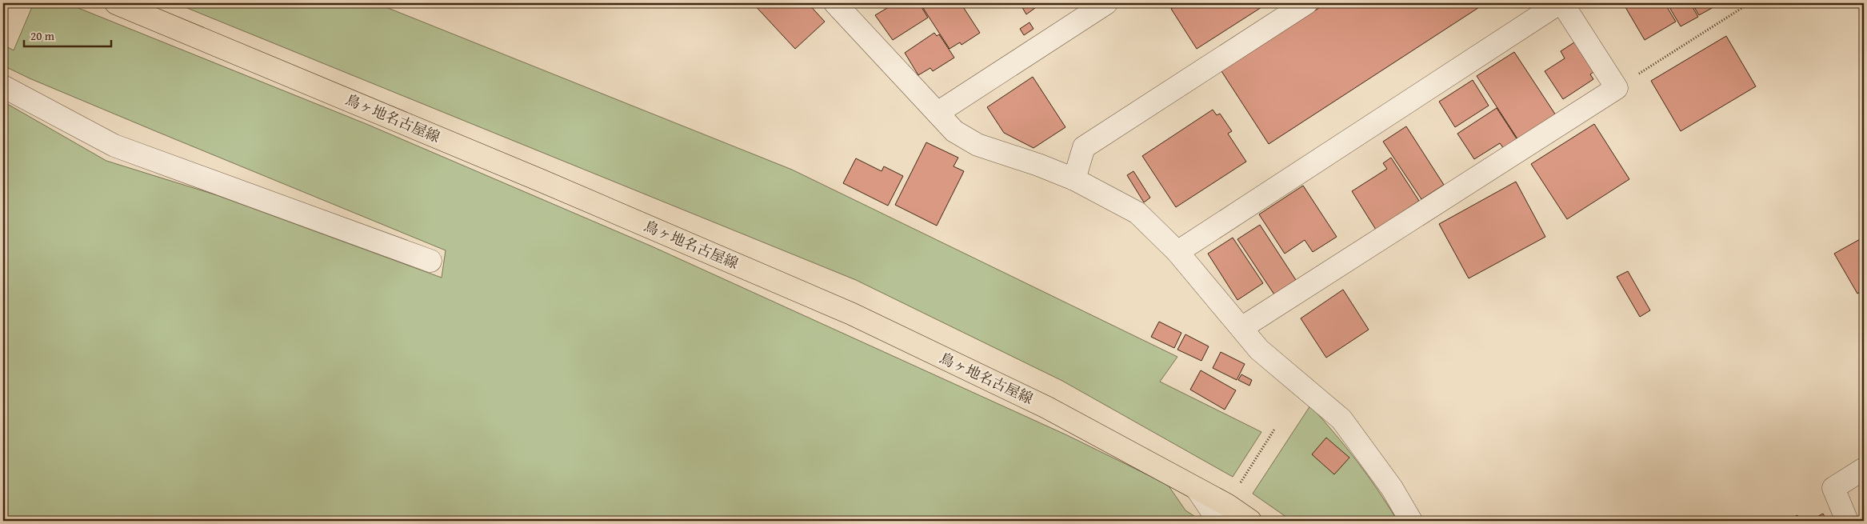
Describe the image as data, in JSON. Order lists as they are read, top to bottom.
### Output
{
  "streets": {
    "main road": ["鳥ヶ地名古屋線"]
  },
  "scale_bar": "20 m"
}
